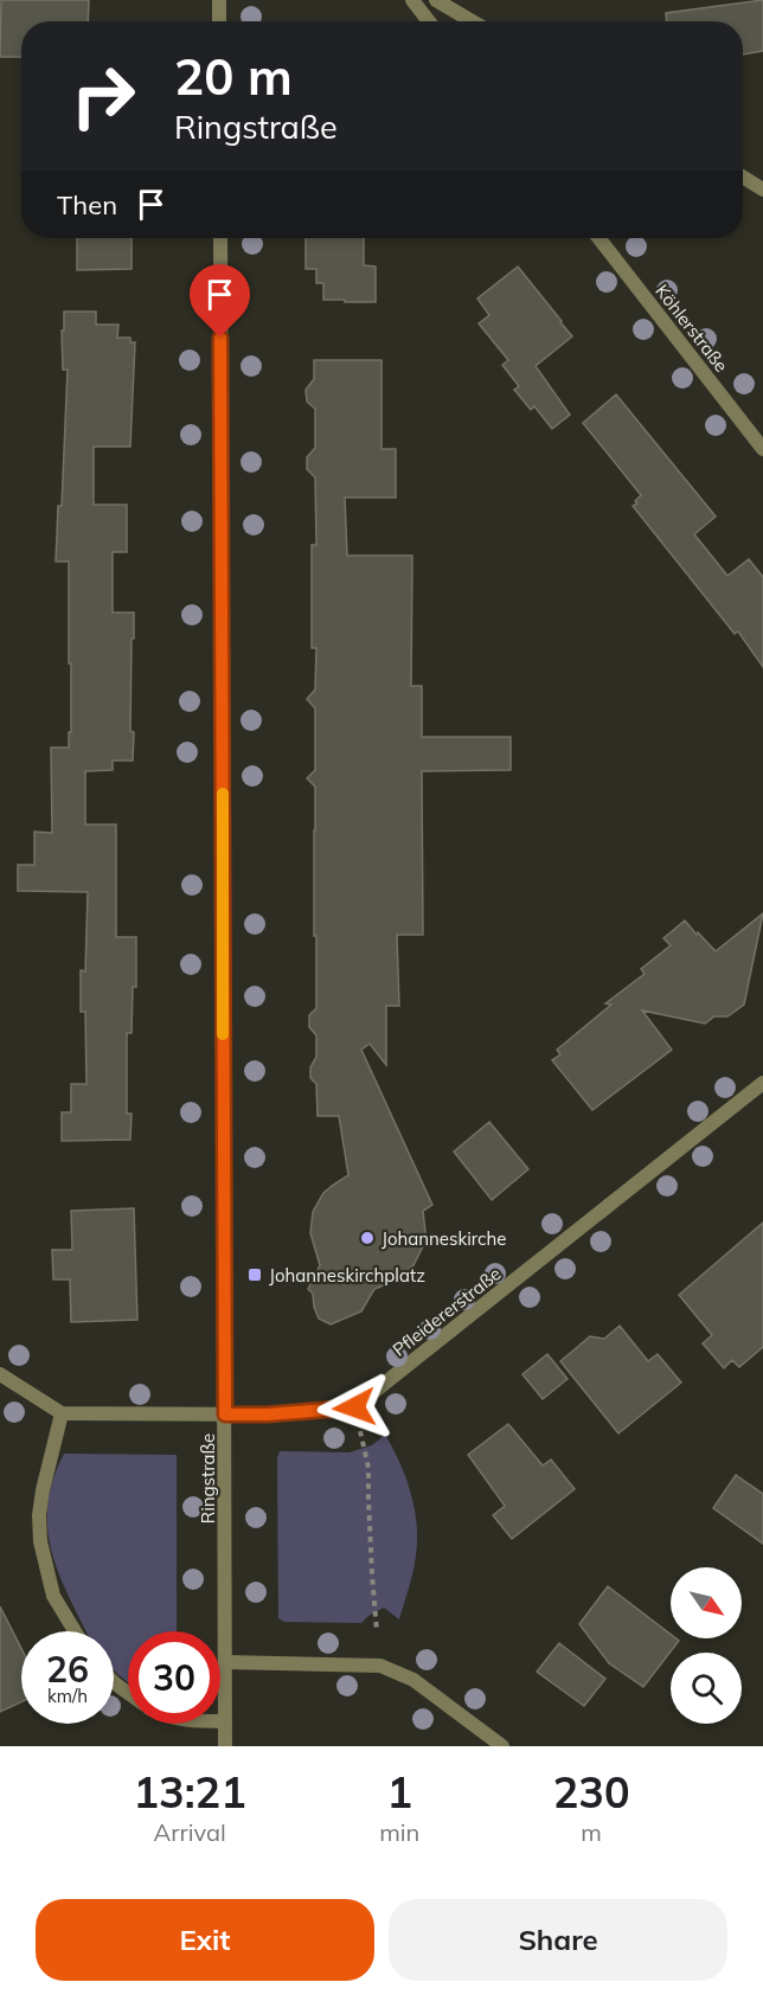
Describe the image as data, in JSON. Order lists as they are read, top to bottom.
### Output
{
  "streets": {
    "street": ["Köhlerstraße", "Pfleidererstraße", "Ringstraße"]
  },
  "places": {
    "other": ["Johanneskirche"],
    "transit": ["Johanneskirchplatz"]
  },
  "north": "bottom right",
  "page": {
    "turn": ["20 m", "Ringstraße"],
    "then": "Then",
    "speed": "26 km/h",
    "limit": "30",
    "eta": [
      "13:21",
      "Arrival",
      "1",
      "min",
      "230",
      "m"
    ],
    "buttons": ["Exit", "Share"]
  }
}
